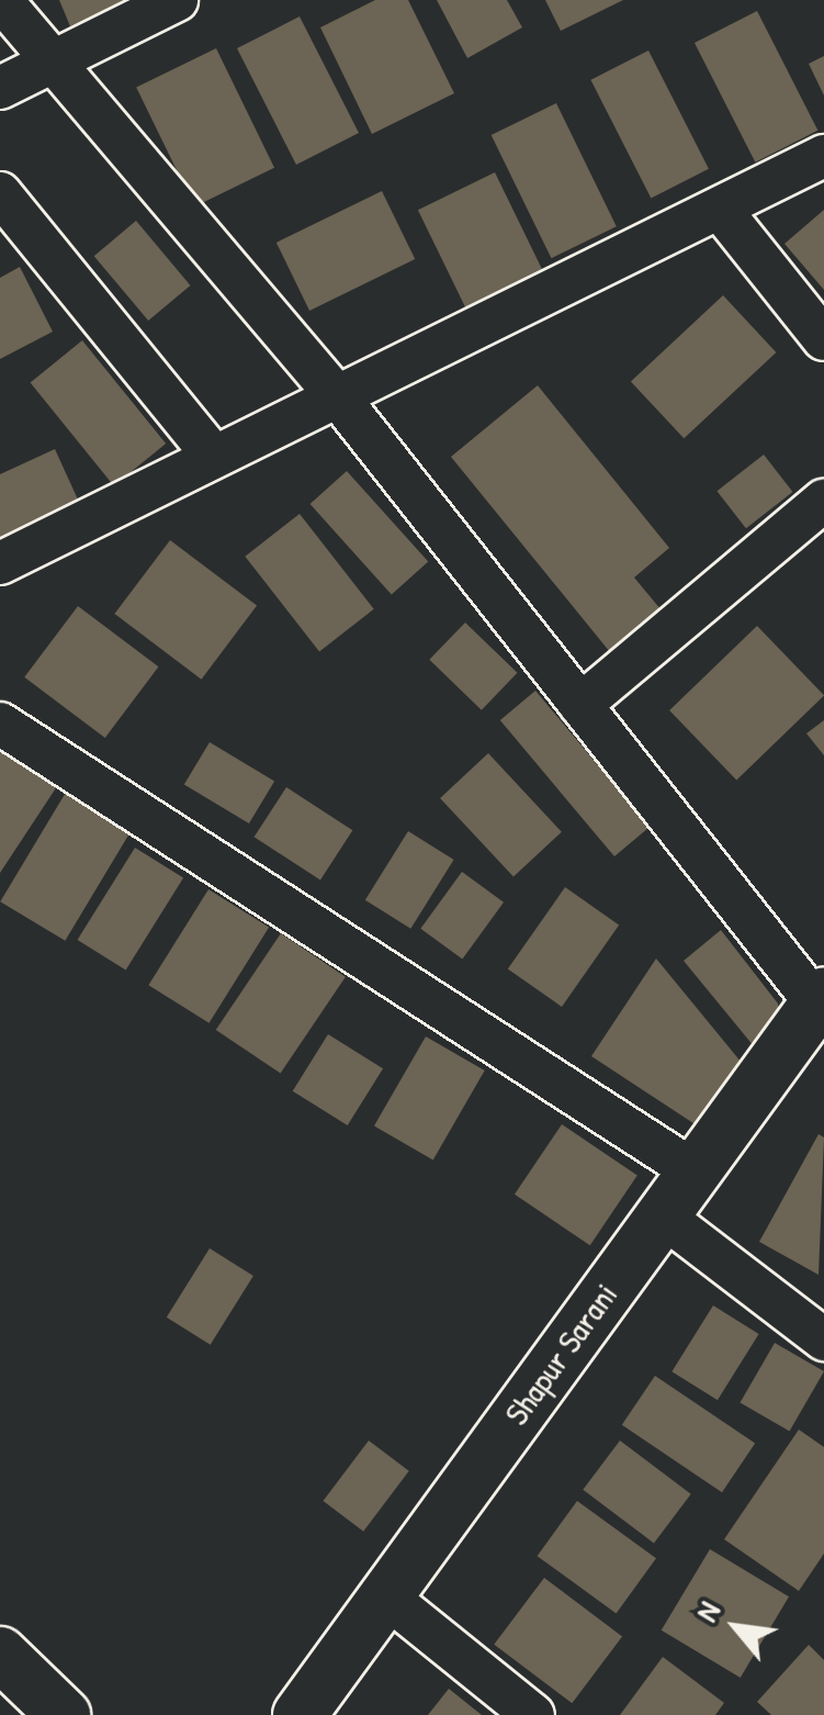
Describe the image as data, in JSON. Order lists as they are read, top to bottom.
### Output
{
  "streets": {
    "street": ["Shapur Sarani"]
  },
  "north": "top left"
}
